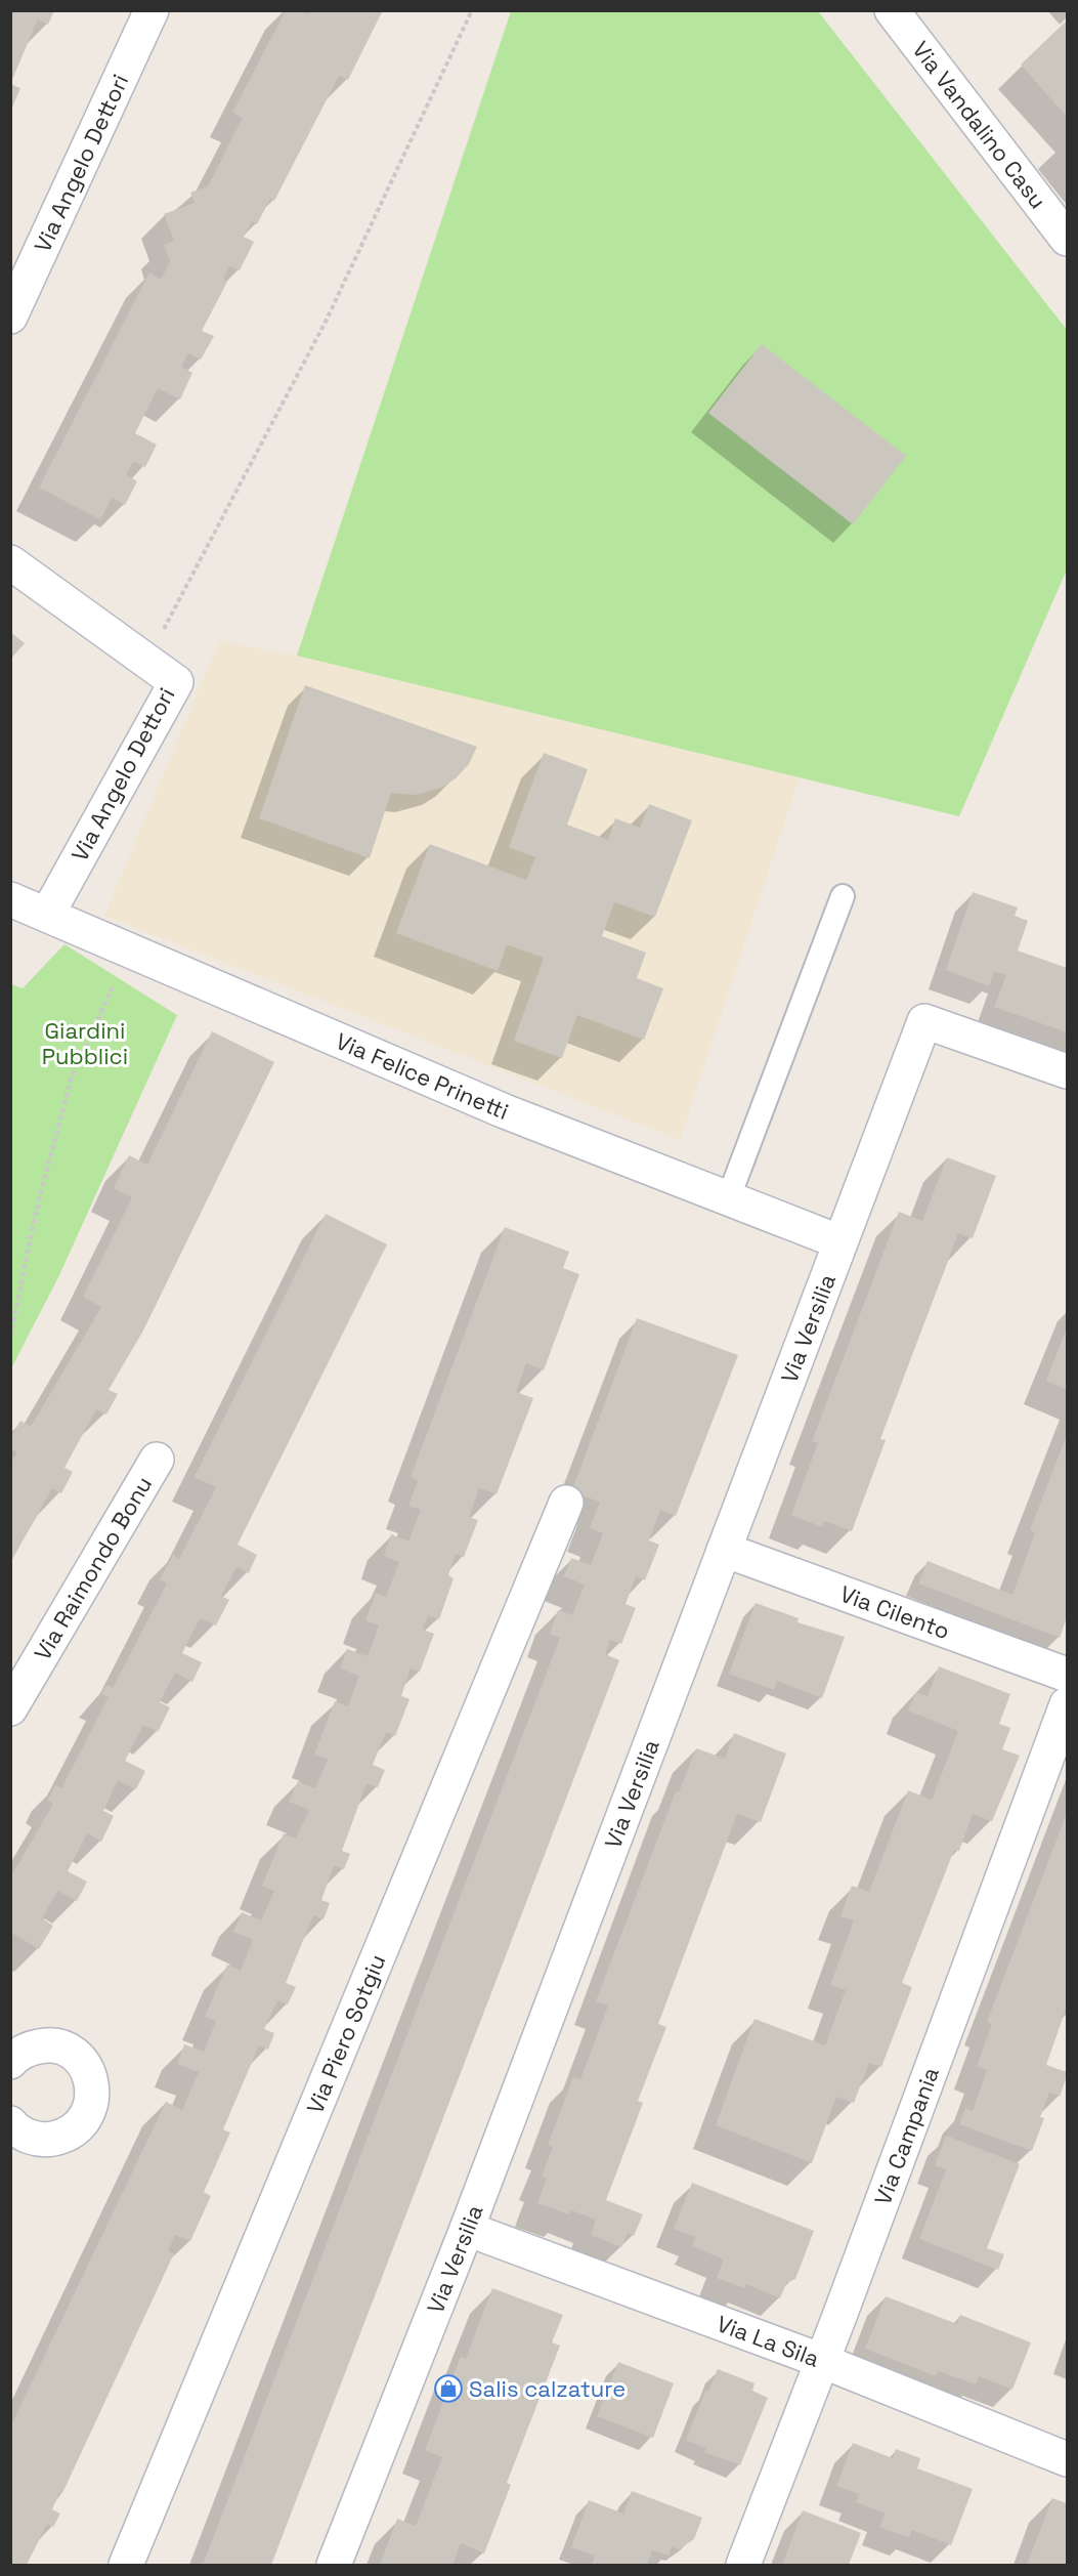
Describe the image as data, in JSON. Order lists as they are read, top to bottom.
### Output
{
  "streets": {
    "street": [
      "Via Vandalino Casu",
      "Via Angelo Dettori",
      "Via Felice Prinetti",
      "Via Versilia",
      "Via Raimondo Bonu",
      "Via Cilento",
      "Via Piero Sotgiu",
      "Via Campania",
      "Via La Sila"
    ]
  },
  "crossings": [
    ["Via Angelo Dettori", "Via Felice Prinetti"],
    ["Via Felice Prinetti", "Via Versilia"],
    ["Via Versilia", "Via Cilento"],
    ["Via Versilia", "Via La Sila"],
    ["Via Campania", "Via La Sila"]
  ],
  "parks": ["Giardini Pubblici"],
  "places": {
    "shop": ["Salis calzature"]
  }
}
